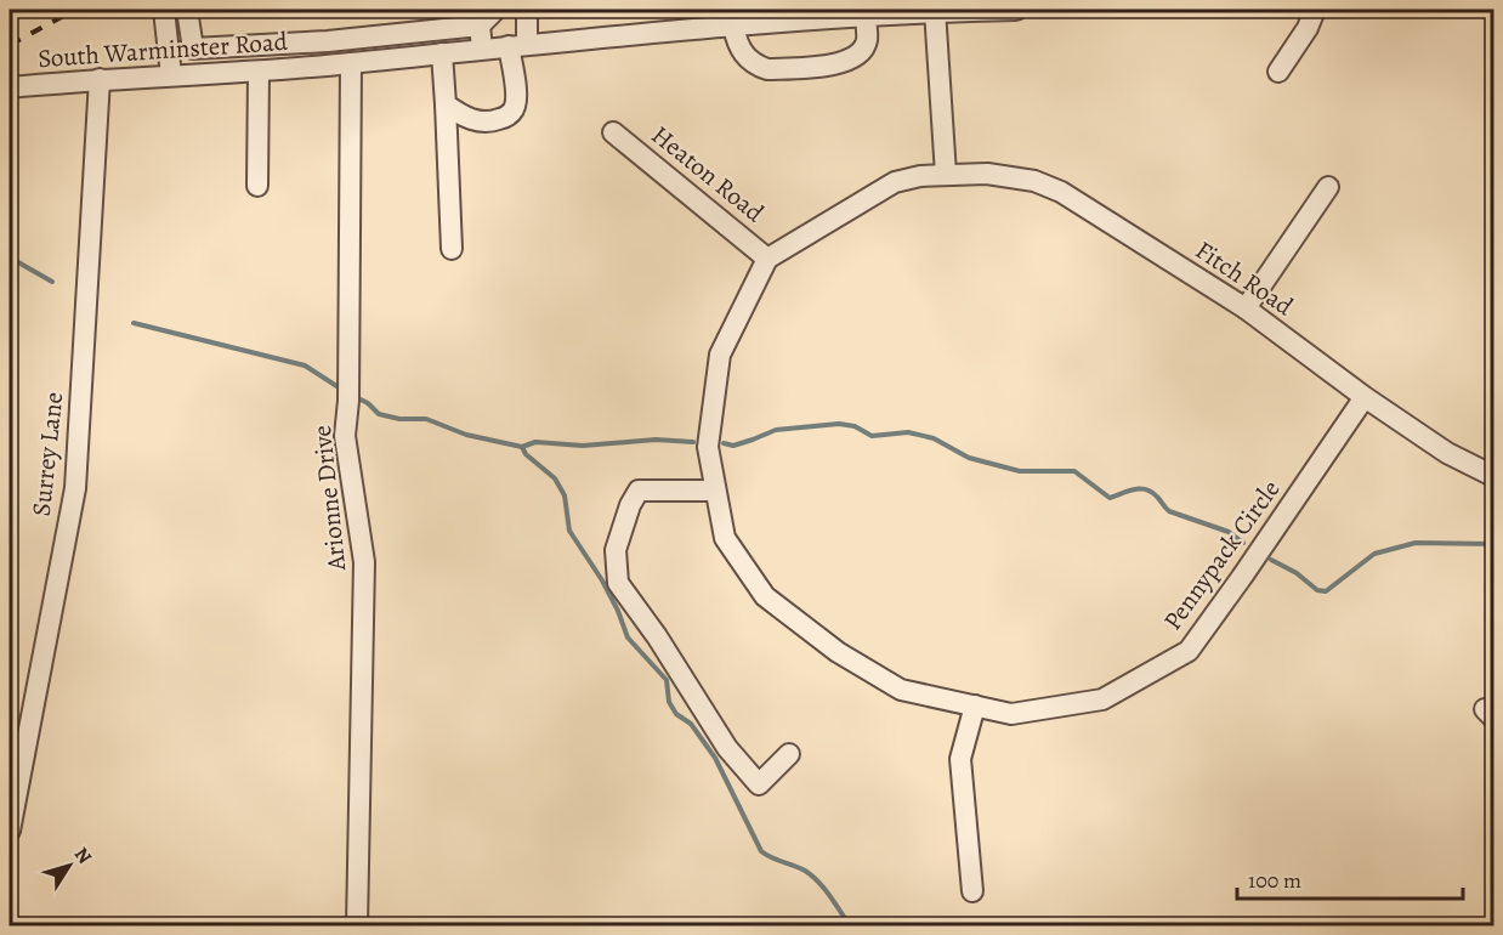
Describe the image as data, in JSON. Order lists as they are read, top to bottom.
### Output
{
  "streets": {
    "street": [
      "South Warminster Road",
      "Heaton Road",
      "Fitch Road",
      "Surrey Lane",
      "Arionne Drive",
      "Pennypack Circle"
    ]
  },
  "crossings": [
    ["South Warminster Road", "Surrey Lane"],
    ["South Warminster Road", "Arionne Drive"],
    ["Heaton Road", "Pennypack Circle"],
    ["Fitch Road", "Pennypack Circle"]
  ],
  "scale_bar": "100 m",
  "north": "top right"
}
